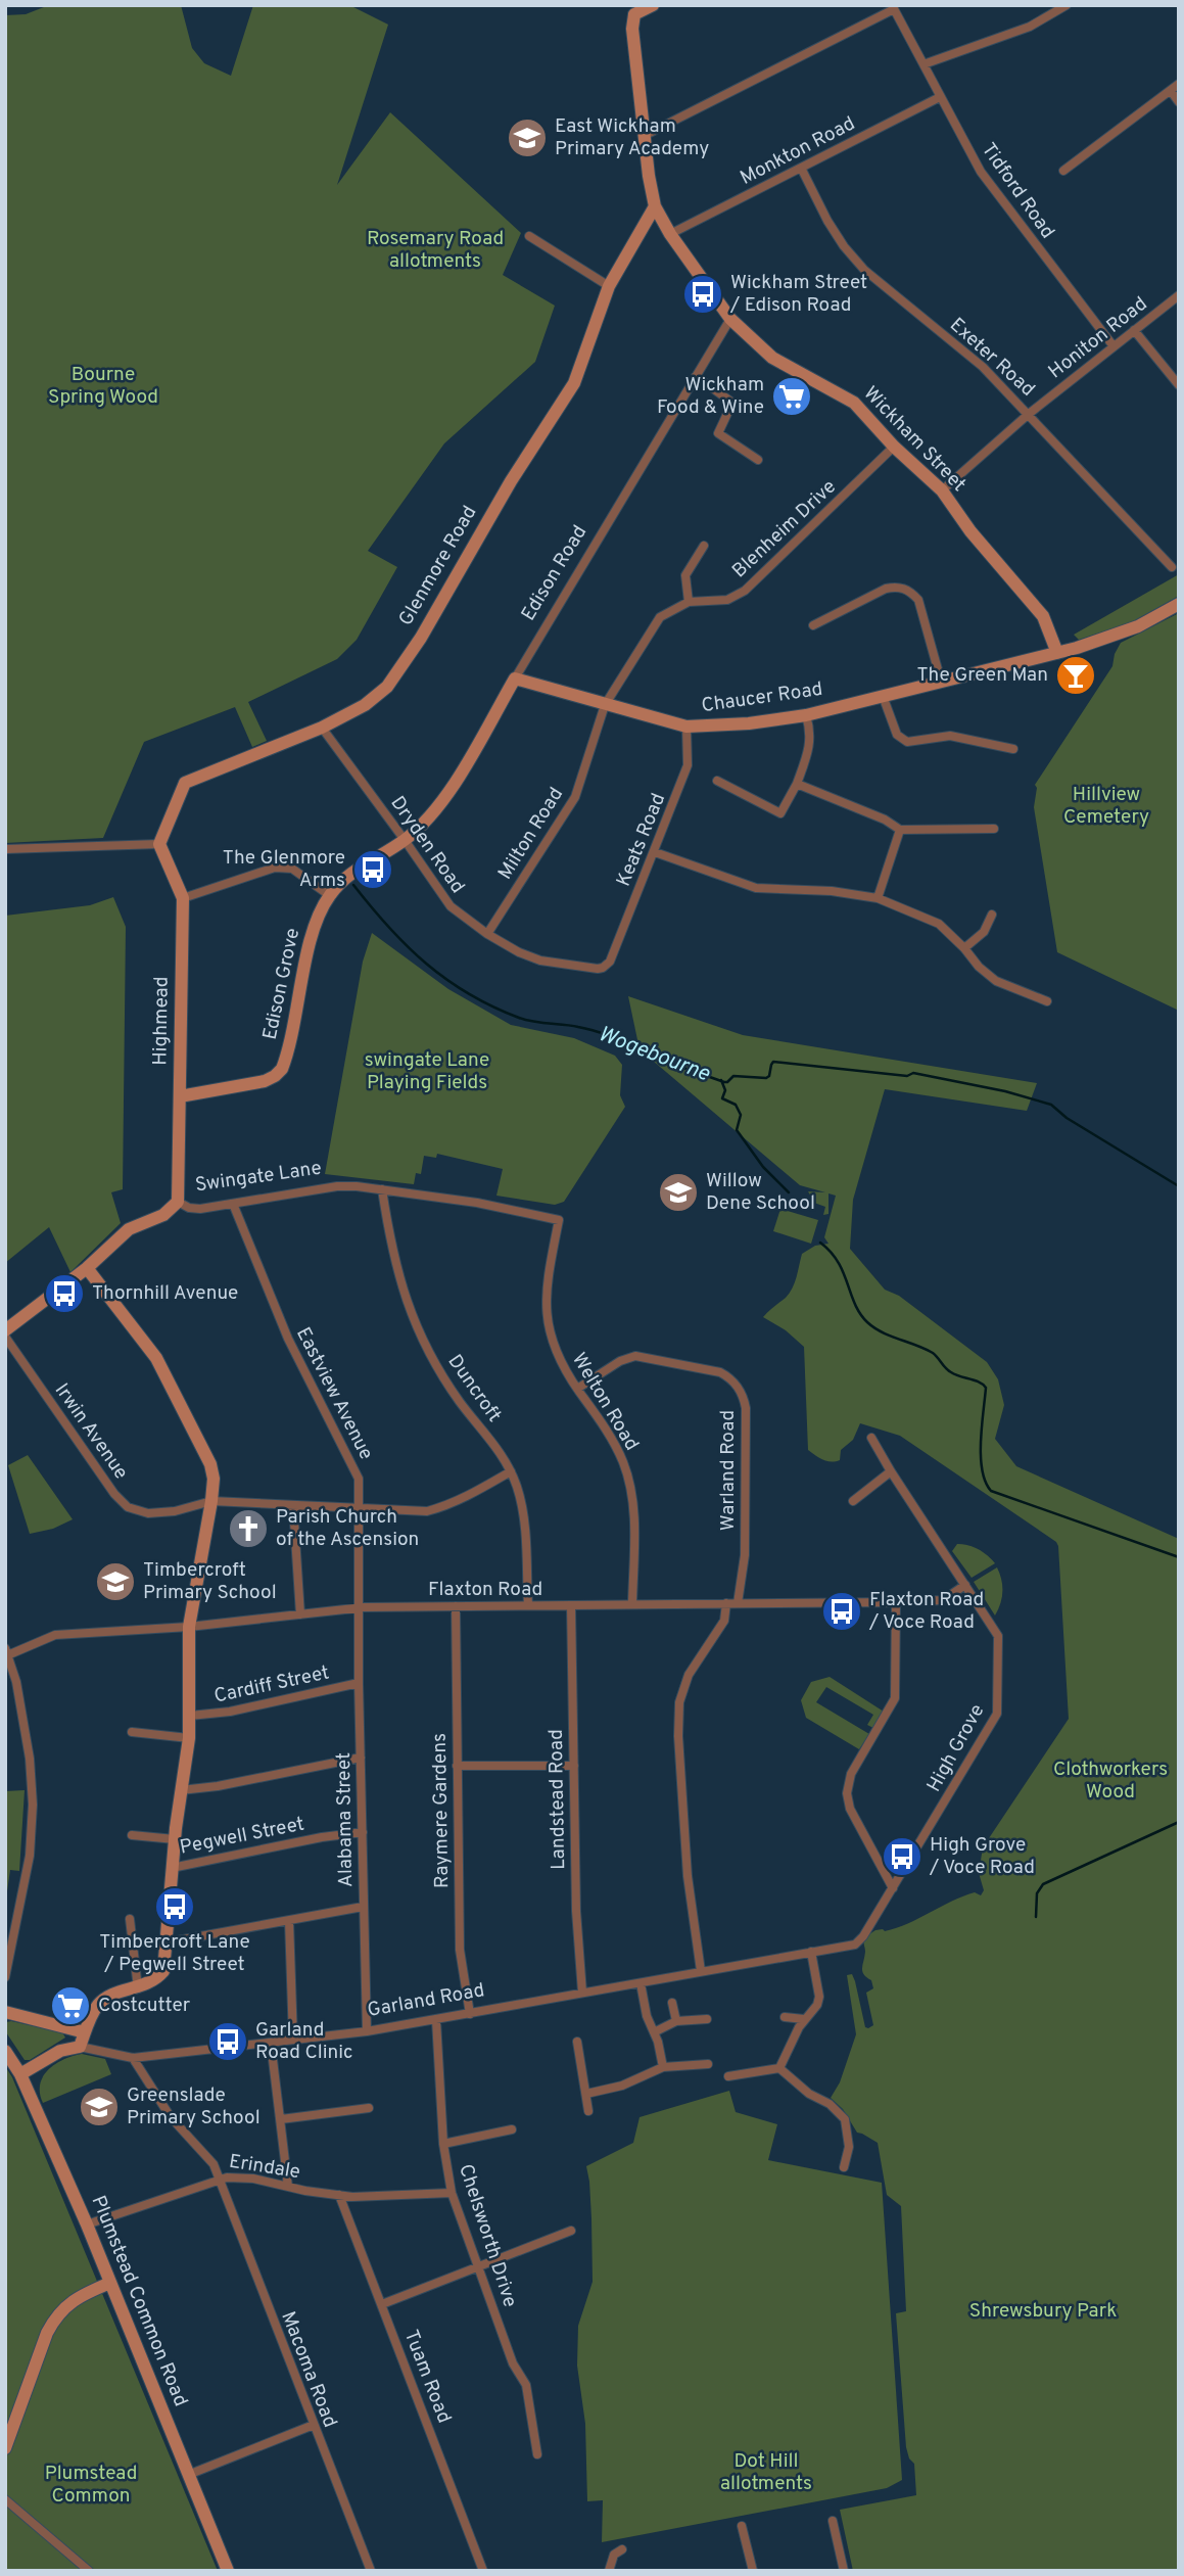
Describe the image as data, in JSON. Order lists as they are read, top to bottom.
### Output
{
  "streets": {
    "street": [
      "Monkton Road",
      "Tidford Road",
      "Honiton Road",
      "Exeter Road",
      "Wickham Street",
      "Blenheim Drive",
      "Glenmore Road",
      "Edison Road",
      "Chaucer Road",
      "Milton Road",
      "Keats Road",
      "Dryden Road",
      "Edison Grove",
      "Highmead",
      "Swingate Lane",
      "Duncroft",
      "Eastview Avenue",
      "Welton Road",
      "Irwin Avenue",
      "Warland Road",
      "Flaxton Road",
      "Cardiff Street",
      "High Grove",
      "Landstead Road",
      "Raymere Gardens",
      "Alabama Street",
      "Pegwell Street",
      "Garland Road",
      "Erindale",
      "Chelsworth Drive",
      "Plumstead Common Road",
      "Macoma Road",
      "Tuam Road"
    ]
  },
  "crossings": [
    ["Monkton Road", "Tidford Road"],
    ["Monkton Road", "Exeter Road"],
    ["Monkton Road", "Wickham Street"],
    ["Tidford Road", "Honiton Road"],
    ["Honiton Road", "Exeter Road"],
    ["Honiton Road", "Wickham Street"],
    ["Wickham Street", "Blenheim Drive"],
    ["Wickham Street", "Glenmore Road"],
    ["Wickham Street", "Edison Road"],
    ["Wickham Street", "Chaucer Road"],
    ["Blenheim Drive", "Chaucer Road"],
    ["Blenheim Drive", "Milton Road"],
    ["Glenmore Road", "Dryden Road"],
    ["Glenmore Road", "Highmead"],
    ["Edison Road", "Chaucer Road"],
    ["Edison Road", "Dryden Road"],
    ["Edison Road", "Edison Grove"],
    ["Chaucer Road", "Milton Road"],
    ["Chaucer Road", "Keats Road"],
    ["Milton Road", "Dryden Road"],
    ["Keats Road", "Dryden Road"],
    ["Dryden Road", "Edison Grove"],
    ["Edison Grove", "Highmead"],
    ["Highmead", "Swingate Lane"],
    ["Swingate Lane", "Duncroft"],
    ["Swingate Lane", "Eastview Avenue"],
    ["Swingate Lane", "Welton Road"],
    ["Duncroft", "Irwin Avenue"],
    ["Duncroft", "Flaxton Road"],
    ["Eastview Avenue", "Irwin Avenue"],
    ["Eastview Avenue", "Flaxton Road"],
    ["Eastview Avenue", "Alabama Street"],
    ["Welton Road", "Warland Road"],
    ["Welton Road", "Flaxton Road"],
    ["Warland Road", "Flaxton Road"],
    ["Flaxton Road", "High Grove"],
    ["Flaxton Road", "Landstead Road"],
    ["Flaxton Road", "Raymere Gardens"],
    ["Flaxton Road", "Alabama Street"],
    ["Cardiff Street", "Alabama Street"],
    ["High Grove", "Garland Road"],
    ["Landstead Road", "Garland Road"],
    ["Raymere Gardens", "Garland Road"],
    ["Alabama Street", "Pegwell Street"],
    ["Alabama Street", "Garland Road"],
    ["Garland Road", "Erindale"],
    ["Garland Road", "Chelsworth Drive"],
    ["Erindale", "Chelsworth Drive"],
    ["Erindale", "Macoma Road"],
    ["Erindale", "Tuam Road"]
  ],
  "water": ["Wogebourne"],
  "parks": [
    "Rosemary Road allotments",
    "Bourne Spring Wood",
    "Hillview Cemetery",
    "swingate Lane Playing Fields",
    "Clothworkers Wood",
    "Shrewsbury Park",
    "Dot Hill allotments",
    "Plumstead Common"
  ],
  "places": {
    "school or university": [
      "East Wickham Primary Academy",
      "Willow Dene School",
      "Timbercroft Primary School",
      "Greenslade Primary School"
    ],
    "bus stop": [
      "Wickham Street / Edison Road",
      "The Glenmore Arms",
      "Thornhill Avenue",
      "Flaxton Road / Voce Road",
      "High Grove / Voce Road",
      "Timbercroft Lane / Pegwell Street",
      "Garland Road Clinic"
    ],
    "supermarket": ["Wickham Food & Wine", "Costcutter"],
    "bar": ["The Green Man"],
    "church": ["Parish Church of the Ascension"]
  }
}
